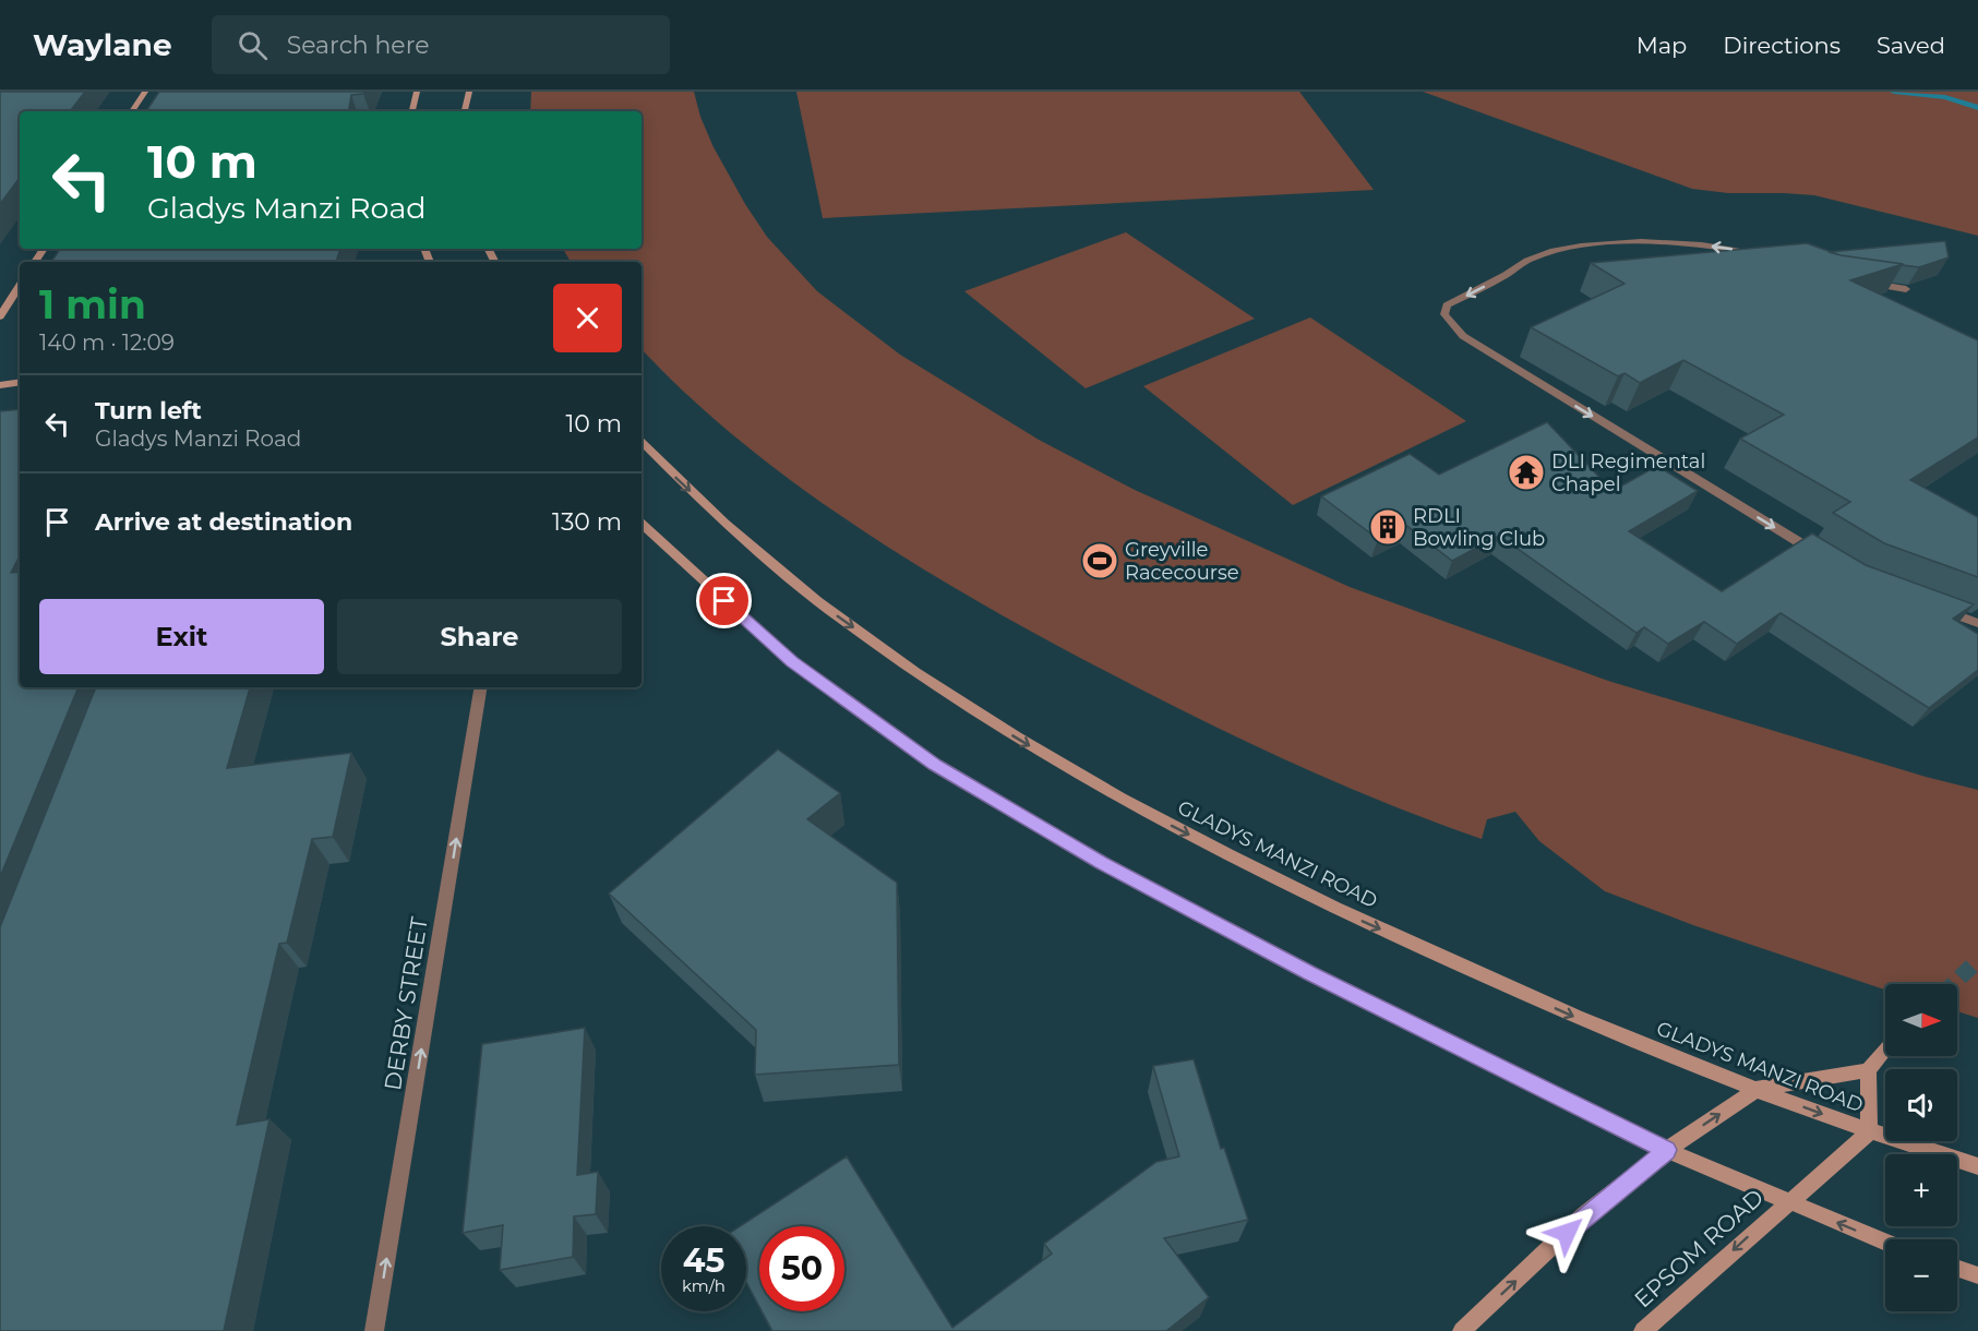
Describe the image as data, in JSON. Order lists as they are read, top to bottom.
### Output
{
  "streets": {
    "main road": ["GLADYS MANZI ROAD", "EPSOM ROAD"],
    "street": ["DERBY STREET"]
  },
  "crossings": [
    ["GLADYS MANZI ROAD", "EPSOM ROAD"]
  ],
  "one_way": ["DERBY STREET", "EPSOM ROAD"],
  "places": {
    "temple": ["DLI Regimental Chapel"],
    "building": ["RDLI Bowling Club"],
    "sports": ["Greyville Racecourse"]
  },
  "north": "right",
  "page": {
    "header": "Waylane",
    "search": "Search here",
    "nav": ["Map", "Directions", "Saved"],
    "turn": ["10 m", "Gladys Manzi Road"],
    "heading": ["1 min", "140 m · 12:09"],
    "list": [
      {
        "name": "Turn left",
        "note": "Gladys Manzi Road",
        "value": "10 m"
      },
      {
        "name": "Arrive at destination",
        "value": "130 m"
      }
    ],
    "buttons": ["Exit", "Share"],
    "map_buttons": ["+", "−"],
    "speed": "45 km/h",
    "limit": "50"
  }
}
